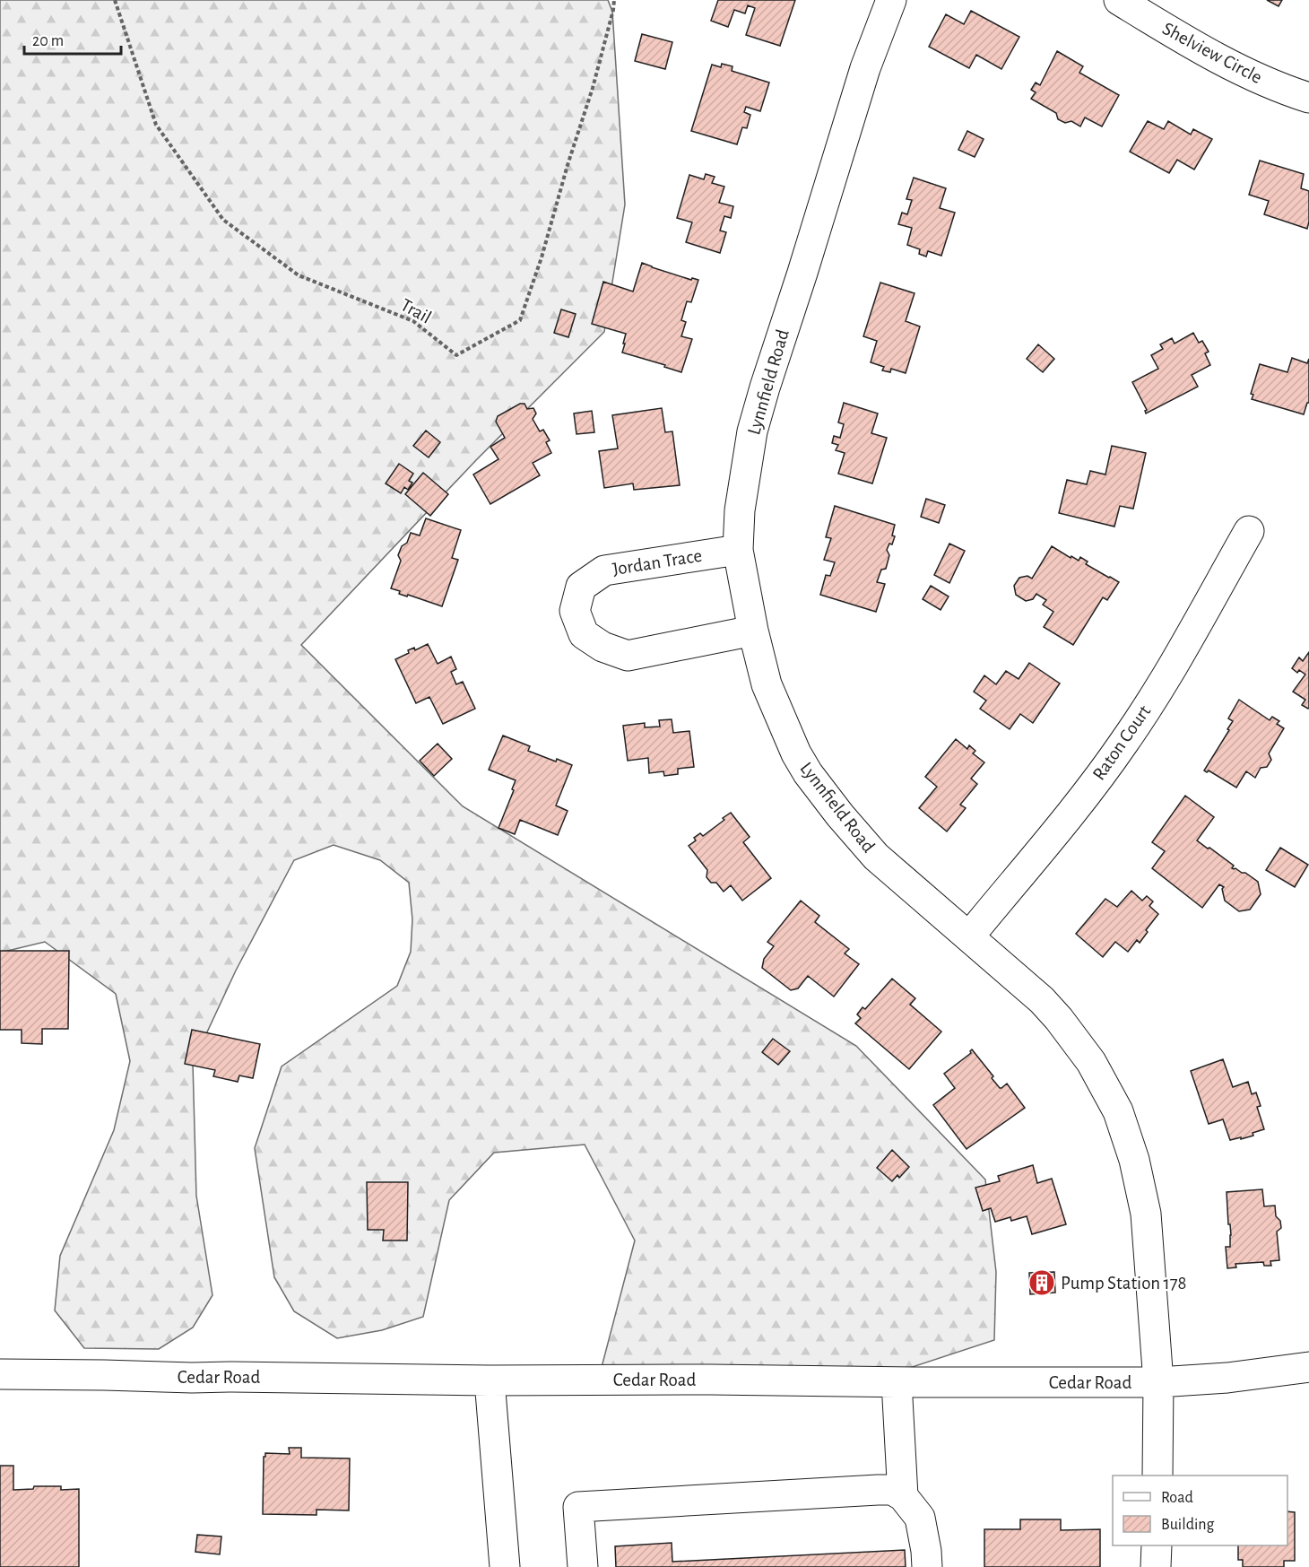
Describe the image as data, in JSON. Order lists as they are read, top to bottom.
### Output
{
  "streets": {
    "street": [
      "Shelview Circle",
      "Lynnfield Road",
      "Jordan Trace",
      "Raton Court",
      "Cedar Road"
    ],
    "path": ["Trail"]
  },
  "crossings": [
    ["Lynnfield Road", "Jordan Trace"],
    ["Lynnfield Road", "Raton Court"],
    ["Lynnfield Road", "Cedar Road"]
  ],
  "places": {
    "building": ["Pump Station 178"]
  },
  "legend": ["Road", "Building"],
  "scale_bar": "20 m"
}
